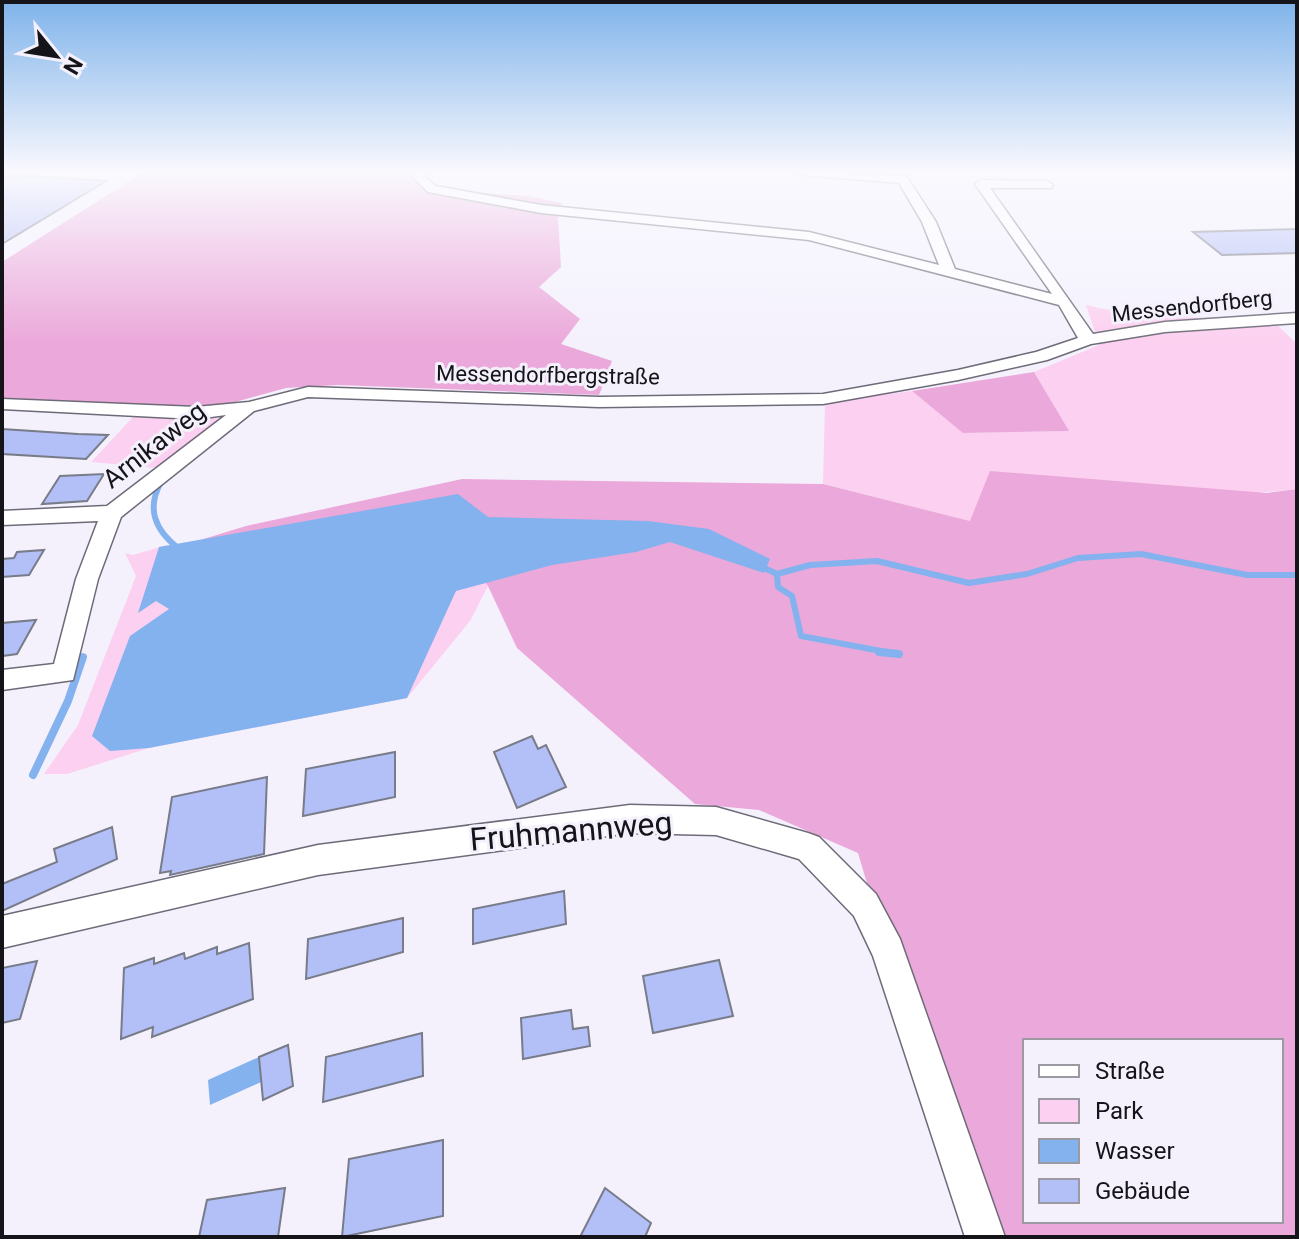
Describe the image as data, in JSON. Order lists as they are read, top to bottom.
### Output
{
  "streets": {
    "street": [
      "Messendorfberg",
      "Messendorfbergstraße",
      "Arnikaweg",
      "Fruhmannweg"
    ]
  },
  "crossings": [
    ["Messendorfberg", "Messendorfbergstraße"],
    ["Messendorfbergstraße", "Arnikaweg"]
  ],
  "legend": [
    "Straße",
    "Park",
    "Wasser",
    "Gebäude"
  ],
  "north": "bottom right"
}
